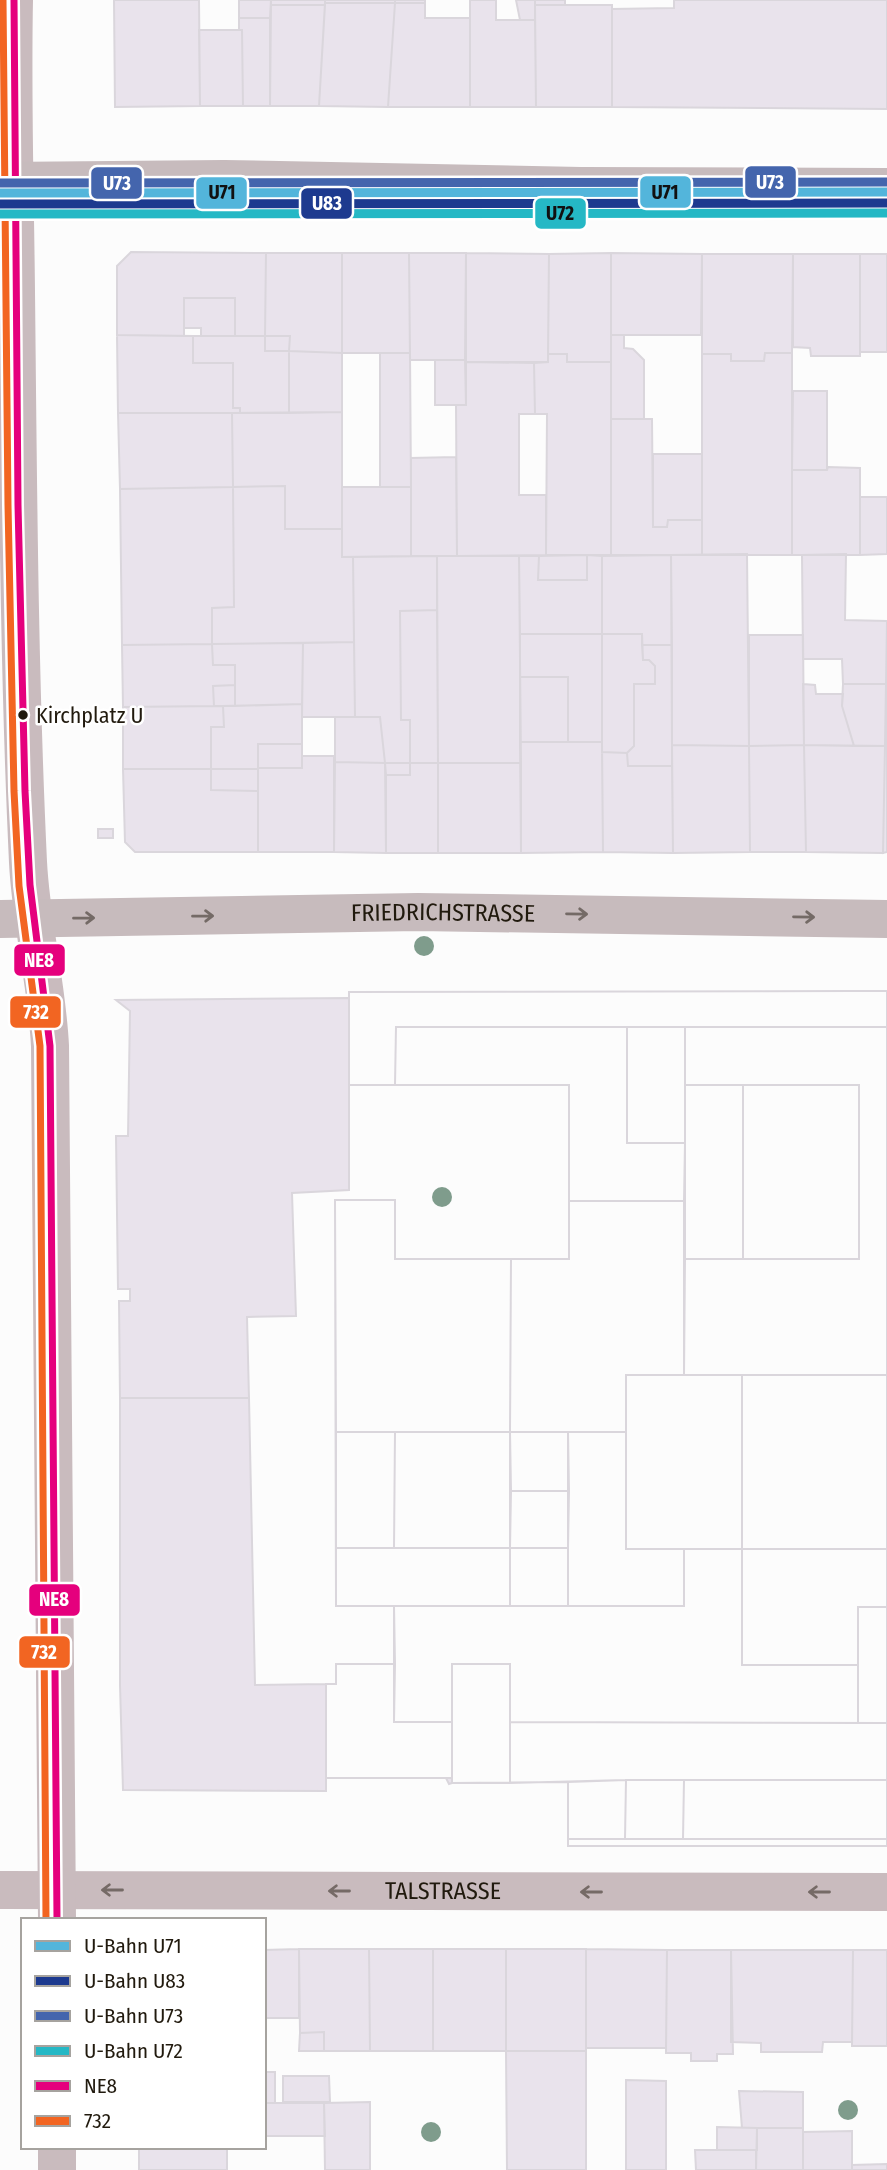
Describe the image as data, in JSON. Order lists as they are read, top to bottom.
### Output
{
  "streets": {
    "main road": ["FRIEDRICHSTRASSE"],
    "street": ["TALSTRASSE"]
  },
  "one_way": ["FRIEDRICHSTRASSE", "TALSTRASSE"],
  "places": ["Kirchplatz U"],
  "lines": [
    "transit line NE8",
    "transit line 732",
    "metro line U73",
    "metro line U71",
    "metro line U83",
    "metro line U72"
  ],
  "legend": [
    "U-Bahn U71",
    "U-Bahn U83",
    "U-Bahn U73",
    "U-Bahn U72",
    "NE8",
    "732"
  ]
}
